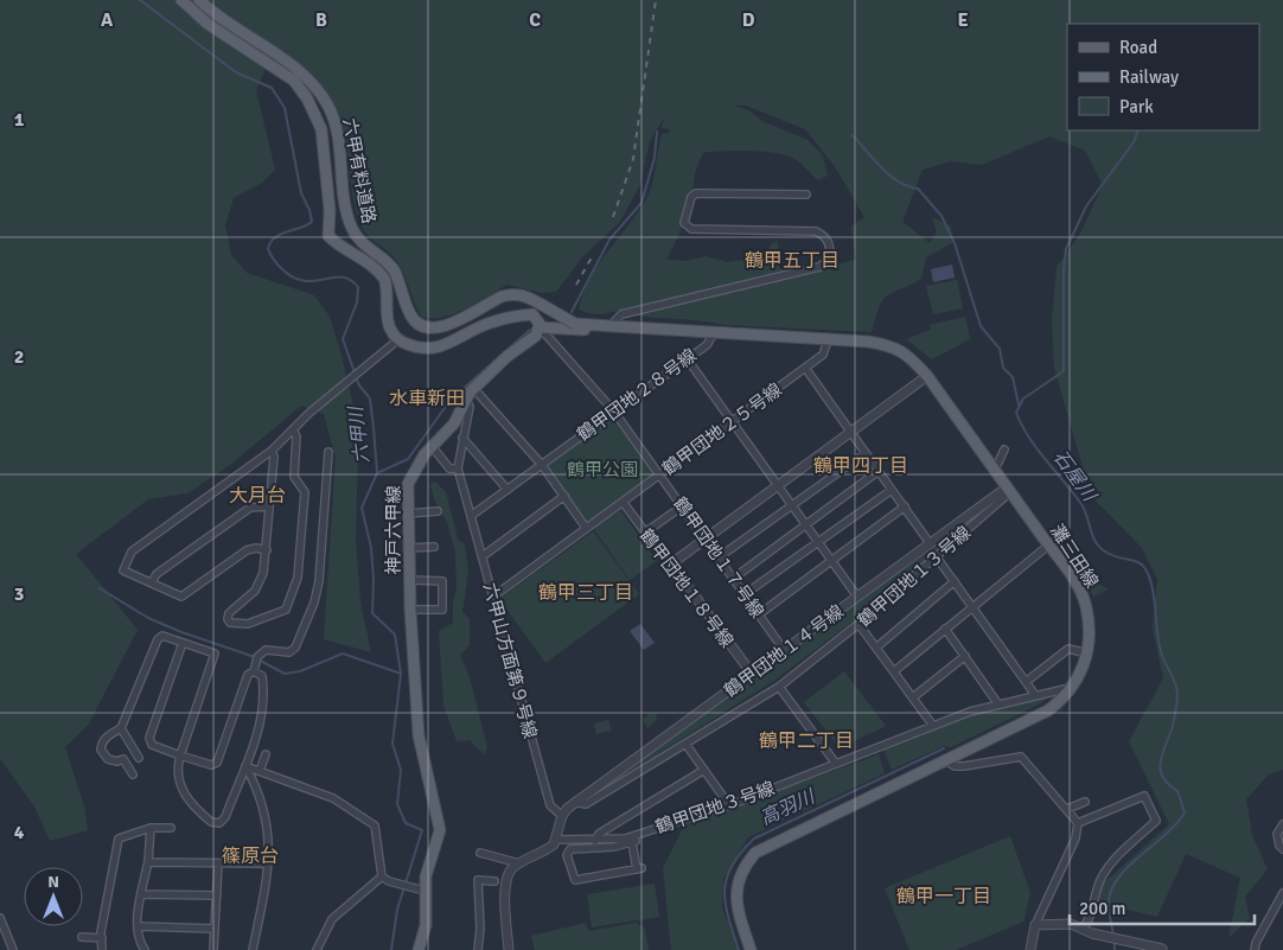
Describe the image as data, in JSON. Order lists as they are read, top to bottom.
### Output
{
  "streets": {
    "main road": ["六甲有料道路", "神戸六甲線", "灘三田線"],
    "street": [
      "鶴甲団地２８号線",
      "鶴甲団地２５号線",
      "鶴甲団地１７号線",
      "鶴甲団地１３号線",
      "鶴甲団地１８号線",
      "鶴甲団地１４号線",
      "六甲山方面第９号線",
      "鶴甲団地３号線"
    ]
  },
  "crossings": [
    ["六甲有料道路", "鶴甲団地２８号線"],
    ["六甲有料道路", "灘三田線"],
    ["鶴甲団地２８号線", "灘三田線"],
    ["鶴甲団地２８号線", "鶴甲団地１７号線"],
    ["鶴甲団地２８号線", "六甲山方面第９号線"],
    ["鶴甲団地２５号線", "灘三田線"],
    ["鶴甲団地２５号線", "鶴甲団地１７号線"],
    ["鶴甲団地２５号線", "鶴甲団地１８号線"],
    ["鶴甲団地２５号線", "六甲山方面第９号線"],
    ["神戸六甲線", "鶴甲団地１７号線"],
    ["灘三田線", "鶴甲団地１３号線"],
    ["灘三田線", "鶴甲団地１４号線"],
    ["灘三田線", "鶴甲団地３号線"],
    ["鶴甲団地１７号線", "鶴甲団地１４号線"],
    ["鶴甲団地１３号線", "鶴甲団地１４号線"],
    ["鶴甲団地１８号線", "鶴甲団地１４号線"],
    ["鶴甲団地１４号線", "六甲山方面第９号線"]
  ],
  "districts": [
    "鶴甲五丁目",
    "水車新田",
    "鶴甲四丁目",
    "大月台",
    "鶴甲三丁目",
    "鶴甲二丁目",
    "篠原台",
    "鶴甲一丁目"
  ],
  "water": ["六甲川", "石屋川", "高羽川"],
  "parks": ["鶴甲公園"],
  "legend": ["Road", "Railway", "Park"],
  "scale_bar": "200 m",
  "north": "top",
  "grid": {
    "columns": [
      "A",
      "B",
      "C",
      "D",
      "E"
    ],
    "rows": [
      "1",
      "2",
      "3",
      "4"
    ]
  }
}
